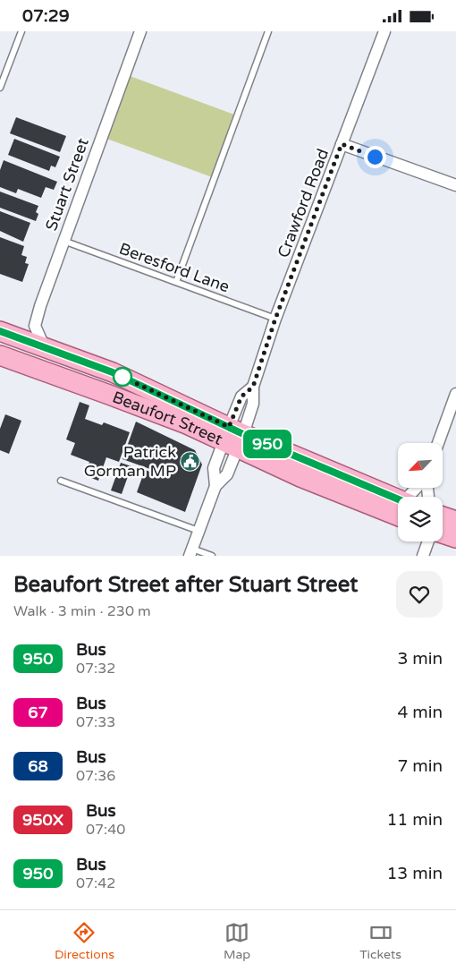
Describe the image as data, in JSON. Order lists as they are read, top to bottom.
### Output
{
  "streets": {
    "main road": ["Beaufort Street"],
    "street": ["Stuart Street", "Crawford Road"],
    "lane": ["Beresford Lane"]
  },
  "crossings": [
    ["Stuart Street", "Beresford Lane"],
    ["Stuart Street", "Beaufort Street"],
    ["Crawford Road", "Beresford Lane"],
    ["Crawford Road", "Beaufort Street"]
  ],
  "places": {
    "public building": ["Patrick Gorman MP"]
  },
  "lines": ["bus line 950"],
  "north": "bottom left",
  "page": {
    "status": "07:29",
    "on_map": "950",
    "heading": ["Beaufort Street after Stuart Street", "Walk · 3 min · 230 m"],
    "list": [
      {
        "mark": "950",
        "name": "Bus",
        "note": "07:32",
        "value": "3 min"
      },
      {
        "mark": "67",
        "name": "Bus",
        "note": "07:33",
        "value": "4 min"
      },
      {
        "mark": "68",
        "name": "Bus",
        "note": "07:36",
        "value": "7 min"
      },
      {
        "mark": "950X",
        "name": "Bus",
        "note": "07:40",
        "value": "11 min"
      },
      {
        "mark": "950",
        "name": "Bus",
        "note": "07:42",
        "value": "13 min"
      }
    ],
    "tabs": ["Directions", "Map", "Tickets"]
  }
}
